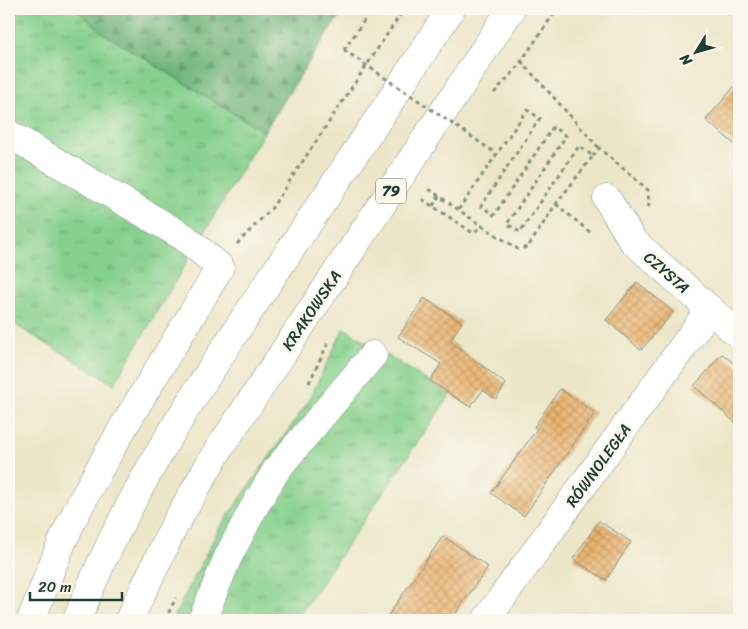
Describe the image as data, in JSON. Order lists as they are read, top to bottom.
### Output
{
  "streets": {
    "main road": [
      "79",
      "CZYSTA",
      "KRAKOWSKA",
      "RÓWNOLEGŁA"
    ]
  },
  "crossings": [
    ["CZYSTA", "RÓWNOLEGŁA"]
  ],
  "scale_bar": "20 m",
  "north": "bottom left"
}
